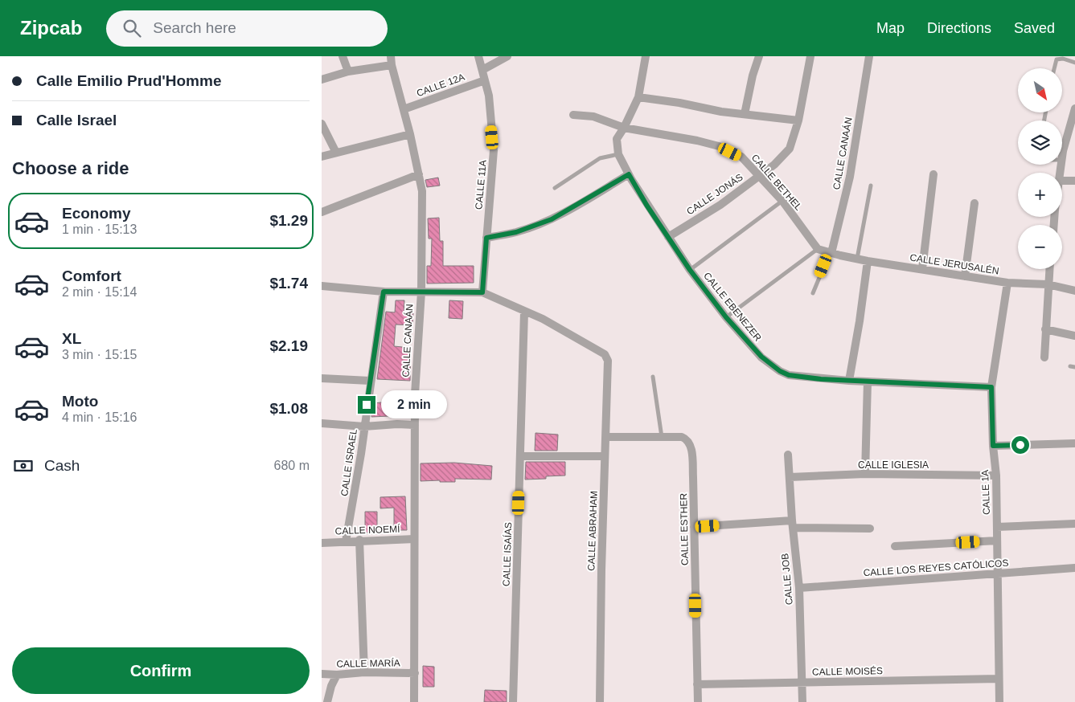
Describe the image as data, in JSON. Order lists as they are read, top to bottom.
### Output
{
  "streets": {
    "street": [
      "CALLE 12A",
      "CALLE CANAÁN",
      "CALLE BETHEL",
      "CALLE 11A",
      "CALLE JONÁS",
      "CALLE JERUSALÉN",
      "CALLE EBENEZER",
      "CALLE ISRAEL",
      "CALLE IGLESIA",
      "CALLE 1A",
      "CALLE ESTHER",
      "CALLE NOEMÍ",
      "CALLE ABRAHAM",
      "CALLE ISAÍAS",
      "CALLE LOS REYES CATÓLICOS",
      "CALLE JOB",
      "CALLE MARÍA",
      "CALLE MOISÉS"
    ]
  },
  "crossings": [
    ["CALLE 12A", "CALLE CANAÁN"],
    ["CALLE 12A", "CALLE 11A"],
    ["CALLE CANAÁN", "CALLE JERUSALÉN"],
    ["CALLE CANAÁN", "CALLE NOEMÍ"],
    ["CALLE CANAÁN", "CALLE MARÍA"],
    ["CALLE BETHEL", "CALLE JONÁS"],
    ["CALLE JONÁS", "CALLE EBENEZER"],
    ["CALLE JERUSALÉN", "CALLE 1A"],
    ["CALLE EBENEZER", "CALLE 1A"],
    ["CALLE ISRAEL", "CALLE NOEMÍ"],
    ["CALLE IGLESIA", "CALLE 1A"],
    ["CALLE IGLESIA", "CALLE JOB"],
    ["CALLE 1A", "CALLE LOS REYES CATÓLICOS"],
    ["CALLE 1A", "CALLE MOISÉS"],
    ["CALLE ESTHER", "CALLE ABRAHAM"],
    ["CALLE ESTHER", "CALLE MOISÉS"],
    ["CALLE ABRAHAM", "CALLE ISAÍAS"],
    ["CALLE LOS REYES CATÓLICOS", "CALLE JOB"],
    ["CALLE JOB", "CALLE MOISÉS"]
  ],
  "north": "bottom right",
  "page": {
    "header": "Zipcab",
    "search": "Search here",
    "nav": ["Map", "Directions", "Saved"],
    "banner": ["Calle Emilio Prud'Homme", "Calle Israel"],
    "map_buttons": ["+", "−"],
    "heading": "Choose a ride",
    "list": [
      {
        "name": "Economy",
        "note": "1 min · 15:13",
        "value": "$1.29"
      },
      {
        "name": "Comfort",
        "note": "2 min · 15:14",
        "value": "$1.74"
      },
      {
        "name": "XL",
        "note": "3 min · 15:15",
        "value": "$2.19"
      },
      {
        "name": "Moto",
        "note": "4 min · 15:16",
        "value": "$1.08"
      }
    ],
    "bubble": "2 min",
    "pay": ["Cash", "680 m"],
    "buttons": "Confirm"
  }
}
